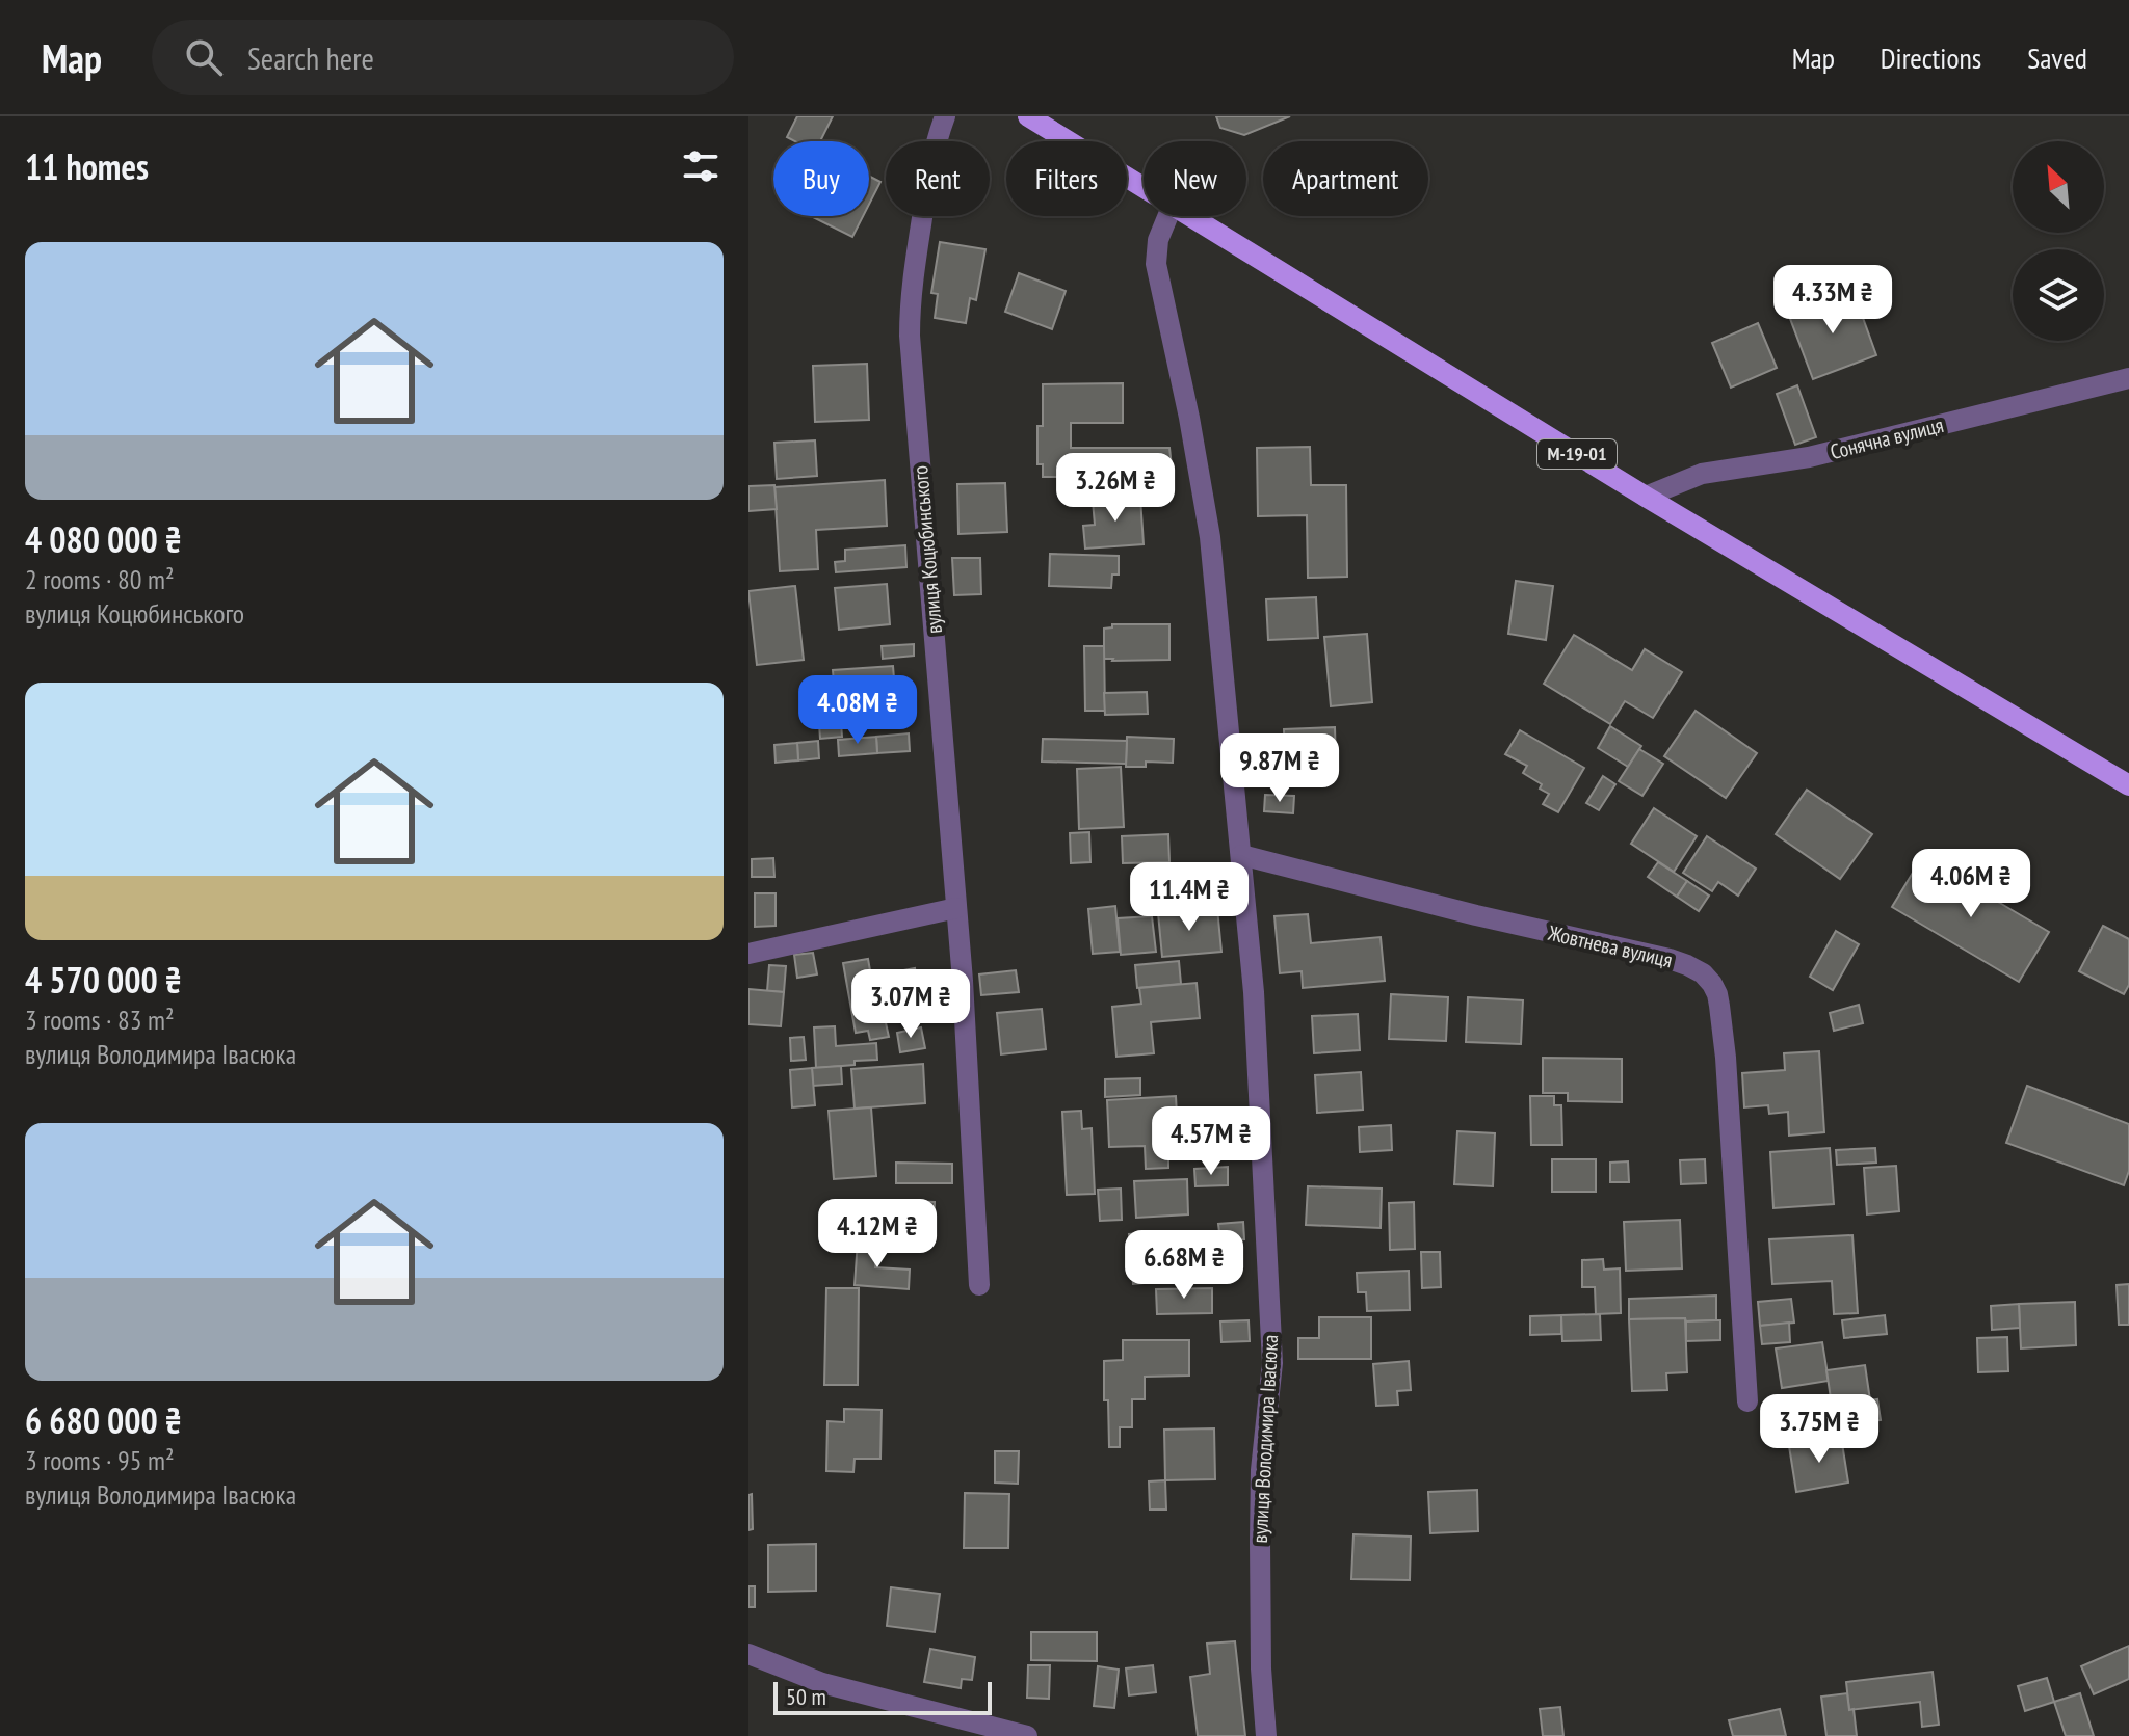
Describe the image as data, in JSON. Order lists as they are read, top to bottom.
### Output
{
  "streets": {
    "main road": ["М-19-01"],
    "street": [
      "Сонячна вулиця",
      "вулиця Коцюбинського",
      "Жовтнева вулиця",
      "вулиця Володимира Івасюка"
    ]
  },
  "crossings": [
    ["Сонячна вулиця", "М-19-01"],
    ["Жовтнева вулиця", "вулиця Володимира Івасюка"]
  ],
  "scale_bar": "50 m",
  "north": "top left",
  "page": {
    "header": "Map",
    "search": "Search here",
    "nav": ["Map", "Directions", "Saved"],
    "heading": "11 homes",
    "chip": [
      "Buy",
      "Rent",
      "Filters",
      "New",
      "Apartment"
    ],
    "list": [
      {
        "name": "4 080 000 ₴",
        "note": "2 rooms · 80 m² · вулиця Коцюбинського"
      },
      {
        "name": "4 570 000 ₴",
        "note": "3 rooms · 83 m² · вулиця Володимира Івасюка"
      },
      {
        "name": "6 680 000 ₴",
        "note": "3 rooms · 95 m² · вулиця Володимира Івасюка"
      }
    ],
    "price": [
      "4.33M ₴",
      "3.26M ₴",
      "4.08M ₴",
      "9.87M ₴",
      "4.06M ₴",
      "11.4M ₴",
      "3.07M ₴",
      "4.57M ₴",
      "4.12M ₴",
      "6.68M ₴",
      "3.75M ₴"
    ],
    "scale": "50 m"
  }
}
